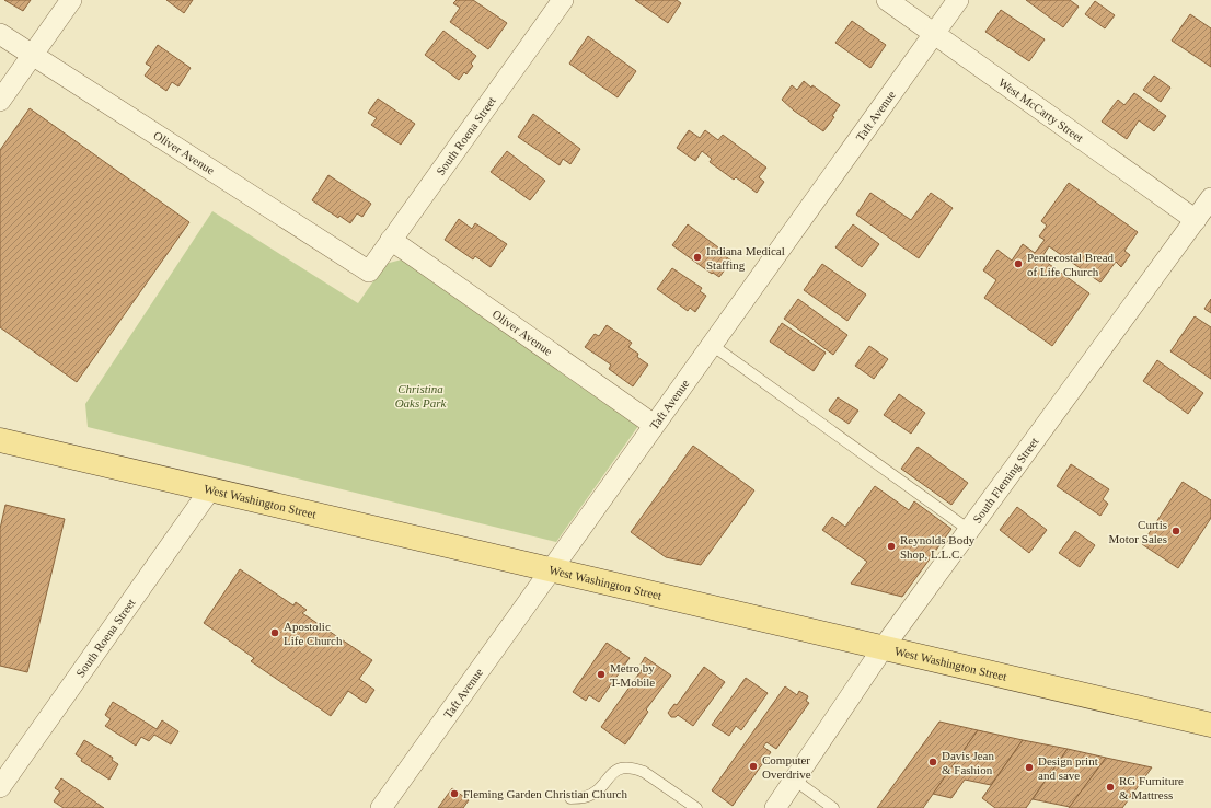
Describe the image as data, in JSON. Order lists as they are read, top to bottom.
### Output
{
  "streets": {
    "main road": ["West Washington Street"],
    "street": [
      "West McCarty Street",
      "Taft Avenue",
      "South Roena Street",
      "Oliver Avenue",
      "South Fleming Street"
    ]
  },
  "crossings": [
    ["West McCarty Street", "Taft Avenue"],
    ["West McCarty Street", "South Fleming Street"],
    ["Taft Avenue", "Oliver Avenue"],
    ["Taft Avenue", "West Washington Street"],
    ["South Roena Street", "Oliver Avenue"],
    ["South Roena Street", "West Washington Street"],
    ["South Fleming Street", "West Washington Street"]
  ],
  "parks": ["Christina Oaks Park"],
  "places": [
    "Indiana Medical Staffing",
    "Pentecostal Bread of Life Church",
    "Curtis Motor Sales",
    "Reynolds Body Shop, L.L.C.",
    "Apostolic Life Church",
    "Metro by T-Mobile",
    "Davis Jean & Fashion",
    "Computer Overdrive",
    "Design print and save",
    "RG Furniture & Mattress",
    "Fleming Garden Christian Church"
  ]
}
